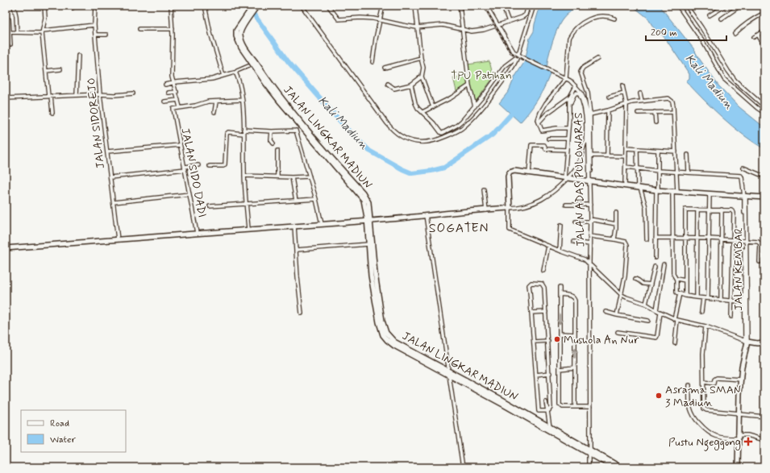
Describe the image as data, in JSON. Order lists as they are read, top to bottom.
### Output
{
  "streets": {
    "main road": ["JALAN LINGKAR MADIUN"],
    "street": [
      "JALAN SIDOREJO",
      "JALAN SIDO DADI",
      "JALAN ADAS PULOWARAS",
      "JALAN KEMBAR"
    ]
  },
  "crossings": [
    ["JALAN LINGKAR MADIUN", "JALAN ADAS PULOWARAS"]
  ],
  "districts": ["SOGATEN"],
  "water": ["Kali Madiun"],
  "parks": ["TPU Patihan"],
  "places": {
    "other": ["Mushola An Nur", "Asrama SMAN 3 Madiun"],
    "health": ["Pustu Ngeggong"]
  },
  "legend": ["Road", "Water"],
  "scale_bar": "200 m"
}
